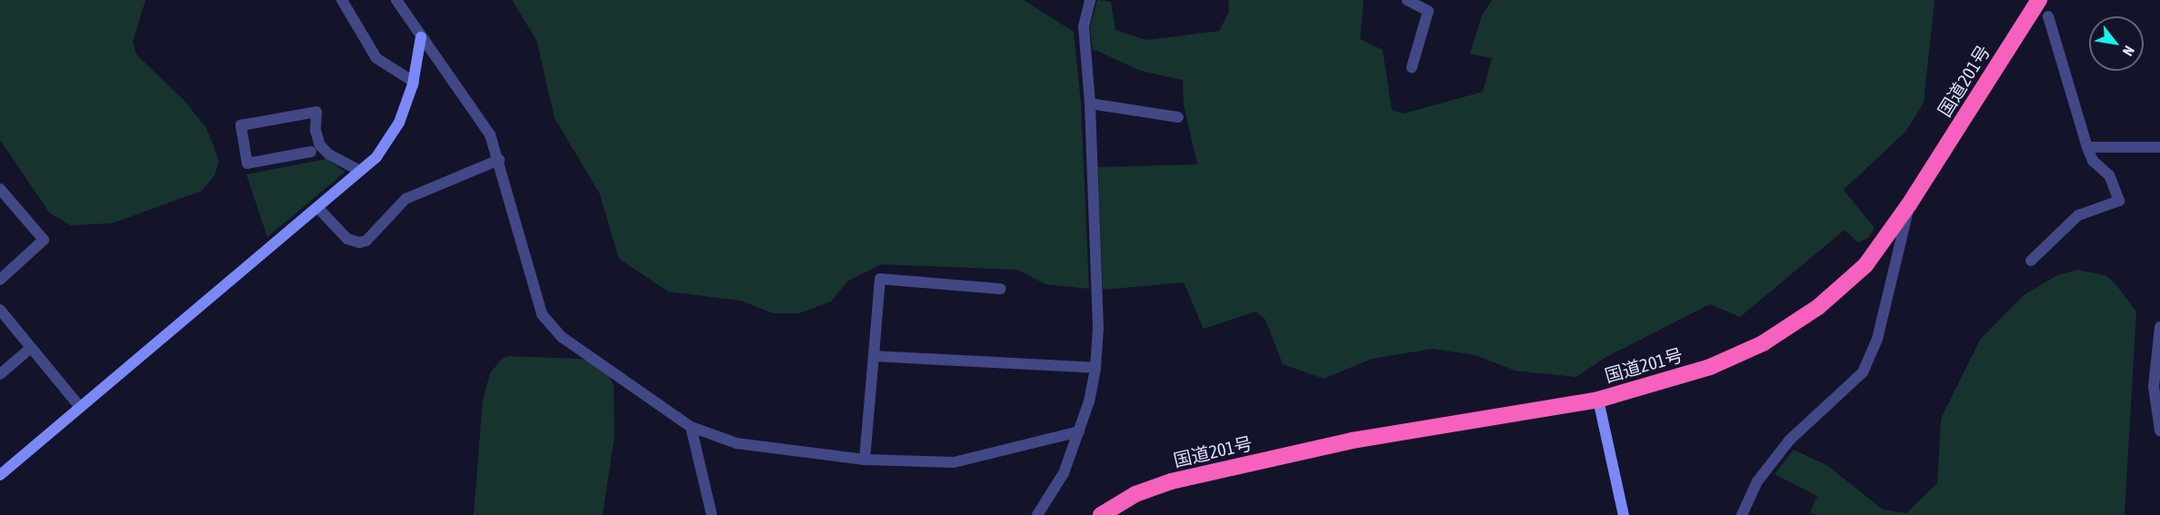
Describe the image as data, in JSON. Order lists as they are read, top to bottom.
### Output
{
  "streets": {
    "highway": ["国道201号"]
  },
  "north": "bottom right"
}
